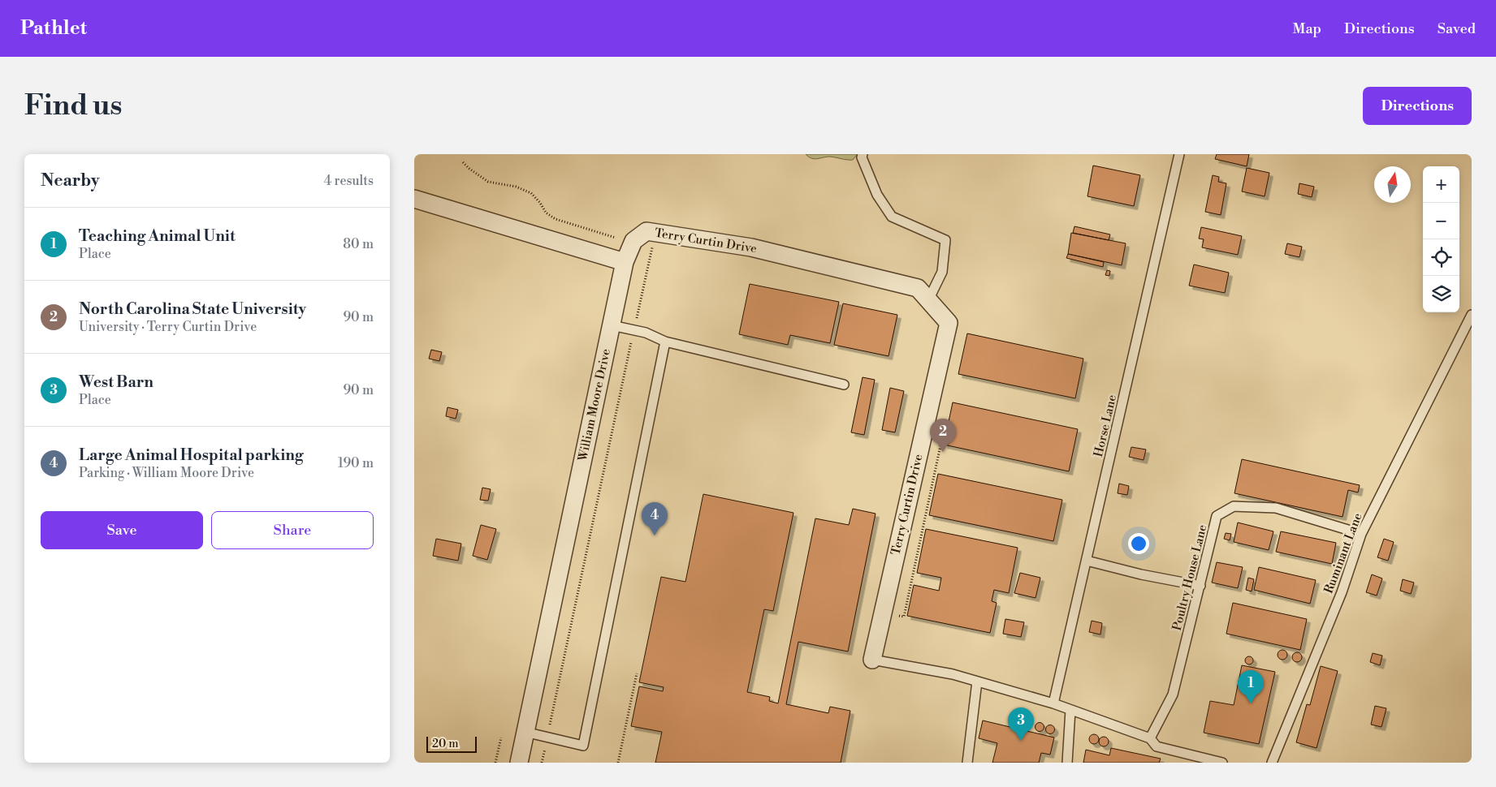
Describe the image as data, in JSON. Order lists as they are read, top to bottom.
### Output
{
  "streets": {
    "street": ["Terry Curtin Drive", "William Moore Drive"],
    "lane": ["Horse Lane", "Ruminant Lane", "Poultry House Lane"]
  },
  "crossings": [
    ["Terry Curtin Drive", "William Moore Drive"],
    ["Terry Curtin Drive", "Horse Lane"],
    ["Terry Curtin Drive", "Poultry House Lane"],
    ["Ruminant Lane", "Poultry House Lane"]
  ],
  "scale_bar": "20 m",
  "north": "top",
  "page": {
    "header": "Pathlet",
    "nav": ["Map", "Directions", "Saved"],
    "buttons": [
      "Directions",
      ["Save", "Share"]
    ],
    "title": "Find us",
    "heading": ["Nearby", "4 results"],
    "map_buttons": ["+", "−"],
    "list": [
      {
        "mark": "1",
        "name": "Teaching Animal Unit",
        "note": "Place",
        "value": "80 m"
      },
      {
        "mark": "2",
        "name": "North Carolina State University",
        "note": "University · Terry Curtin Drive",
        "value": "90 m"
      },
      {
        "mark": "3",
        "name": "West Barn",
        "note": "Place",
        "value": "90 m"
      },
      {
        "mark": "4",
        "name": "Large Animal Hospital parking",
        "note": "Parking · William Moore Drive",
        "value": "190 m"
      }
    ],
    "pins": [
      "2",
      "4",
      "1",
      "3"
    ],
    "scale": "20 m"
  }
}
